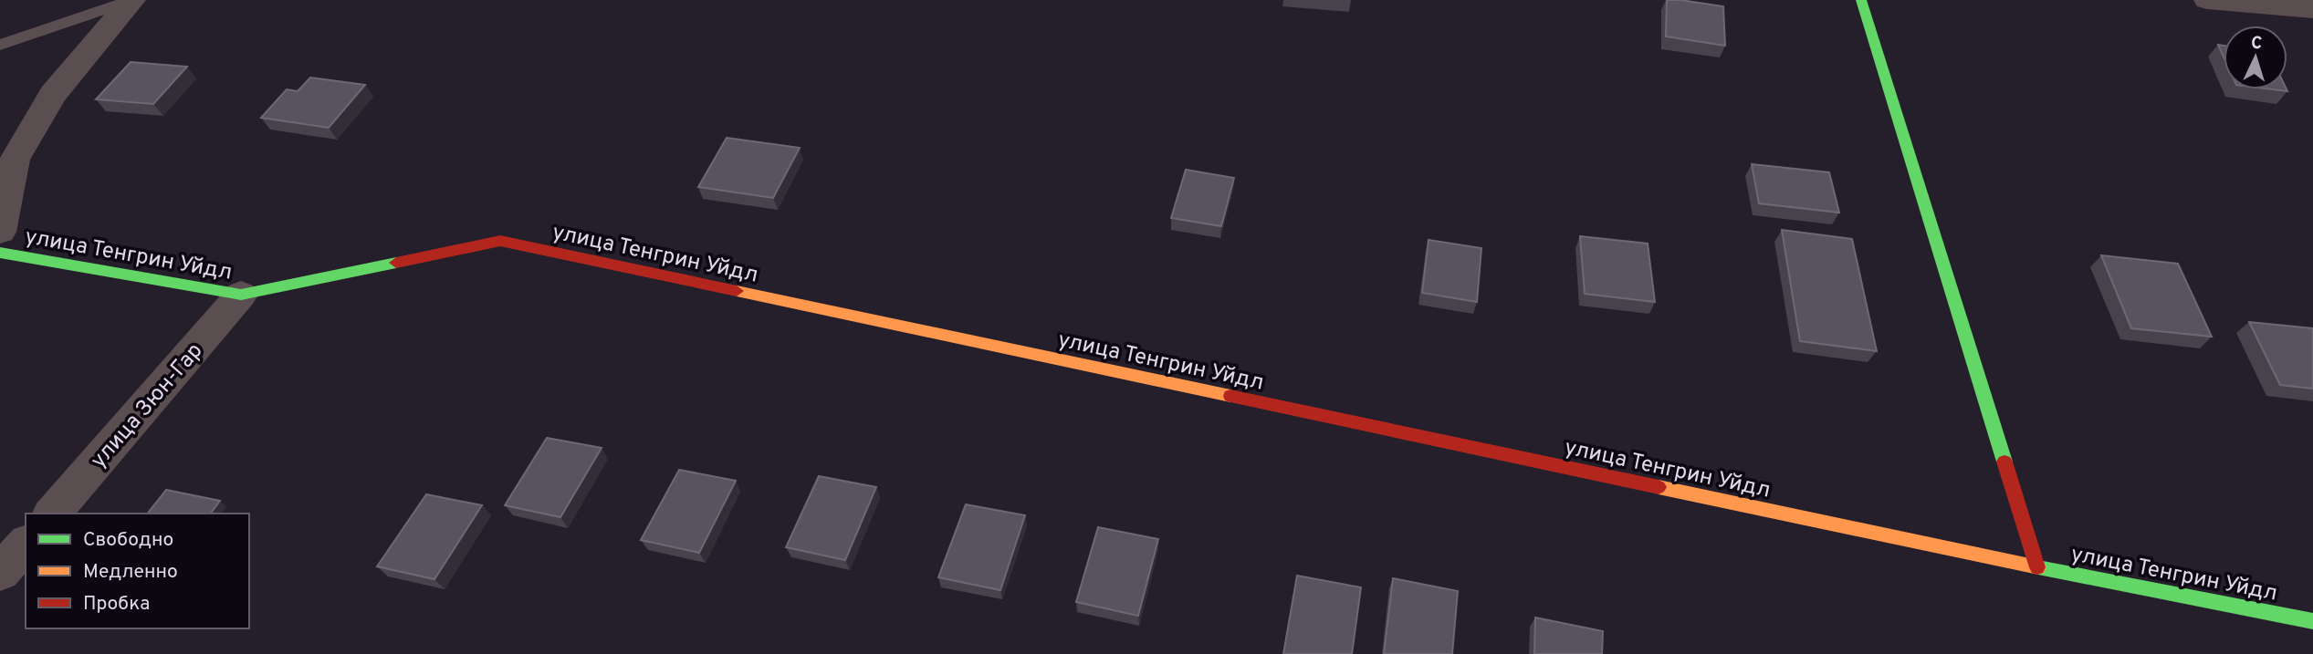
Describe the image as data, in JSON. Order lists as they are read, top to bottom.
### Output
{
  "streets": {
    "street": ["улица Тенгрин Уйдл", "улица Зюн-Гар"]
  },
  "crossings": [
    ["улица Тенгрин Уйдл", "улица Зюн-Гар"]
  ],
  "legend": ["Свободно", "Медленно", "Пробка"],
  "north": "top"
}
